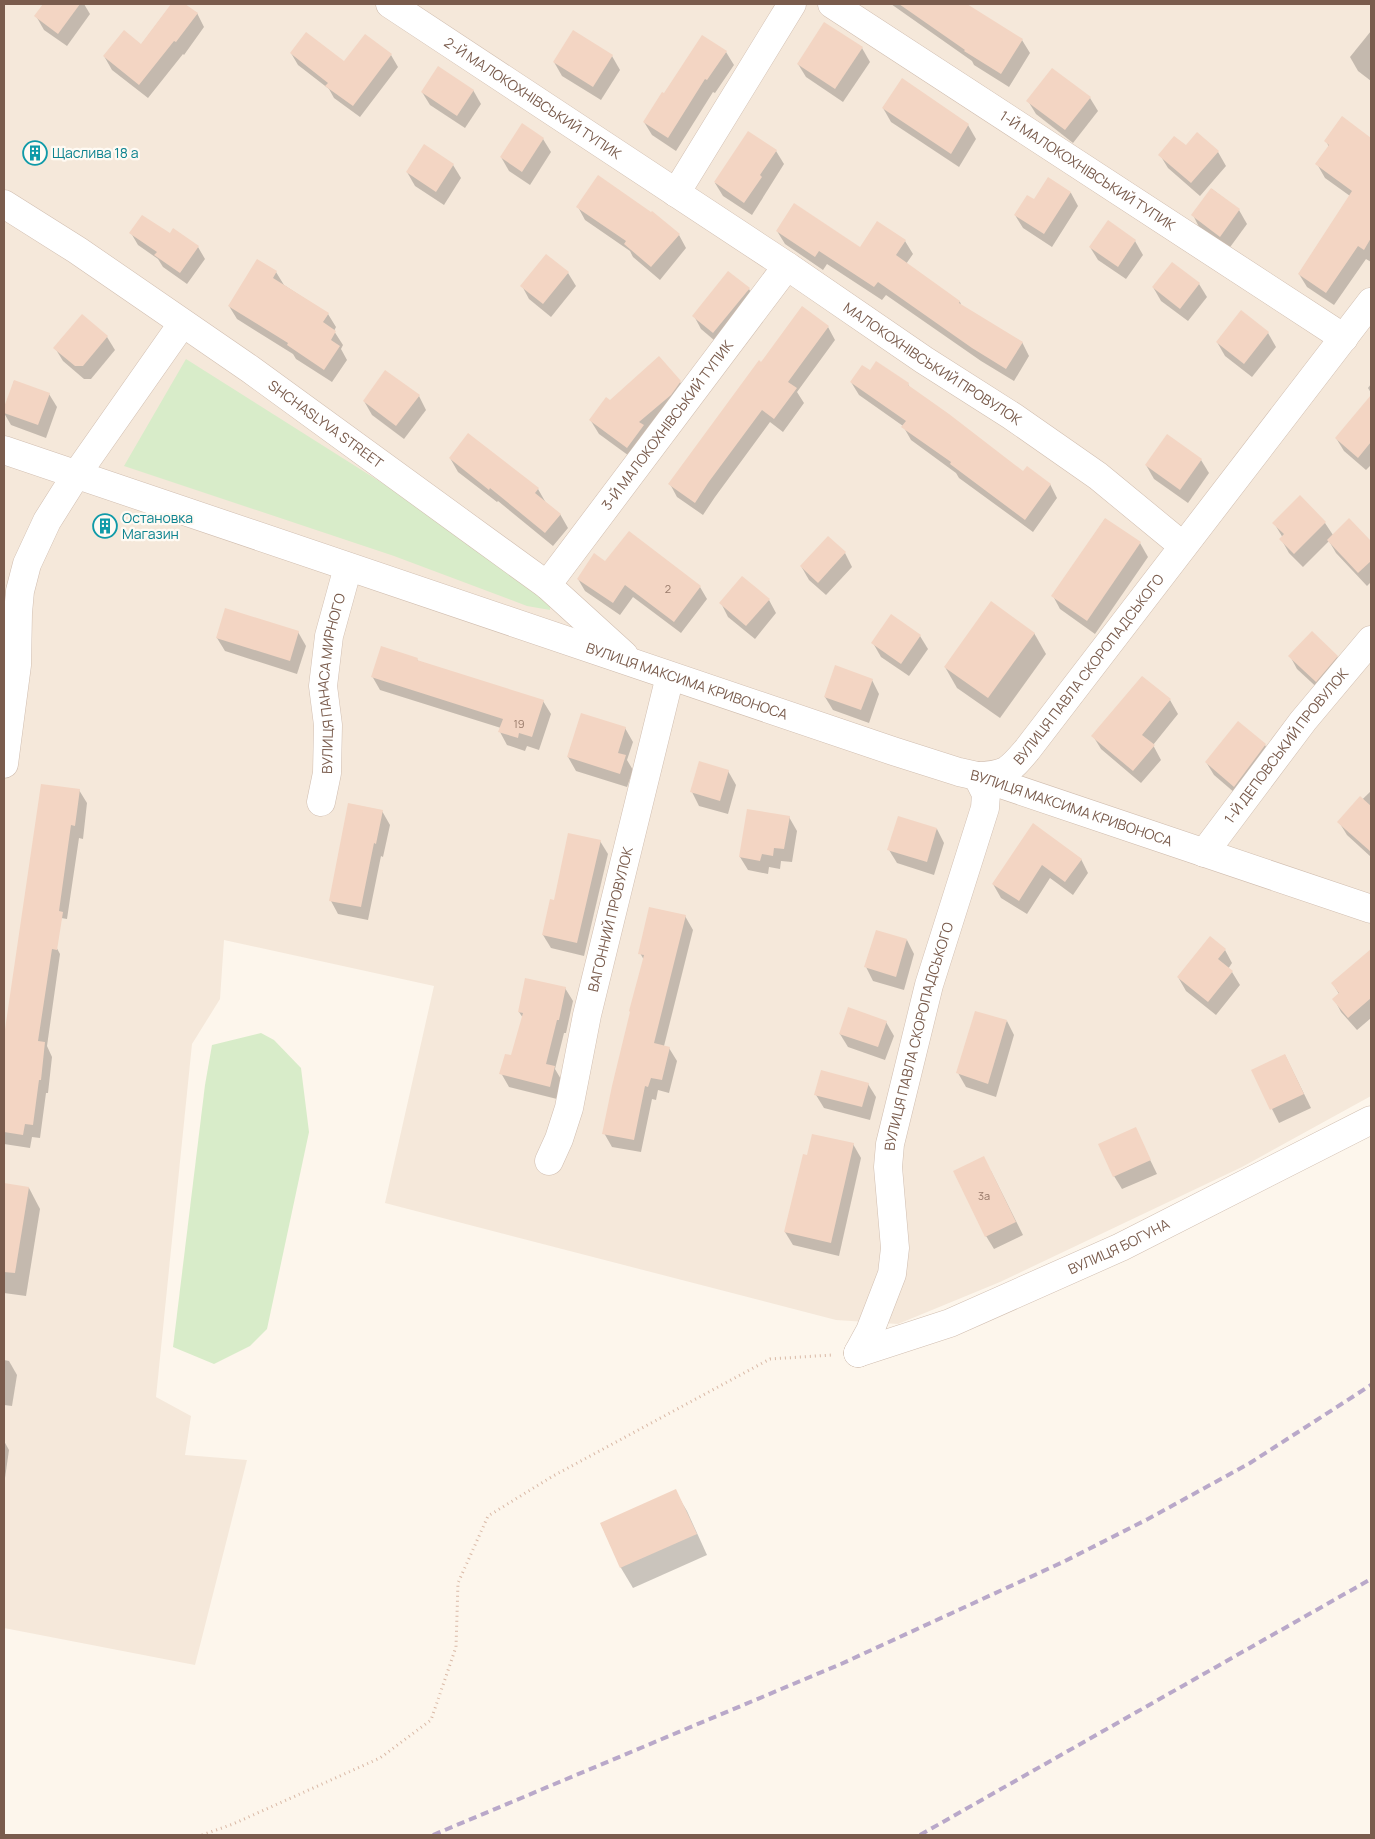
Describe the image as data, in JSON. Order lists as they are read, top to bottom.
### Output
{
  "streets": {
    "street": [
      "2-Й МАЛОКОХНІВСЬКИЙ ТУПИК",
      "1-Й МАЛОКОХНІВСЬКИЙ ТУПИК",
      "МАЛОКОХНІВСЬКИЙ ПРОВУЛОК",
      "SHCHASLYVA STREET",
      "3-Й МАЛОКОХНІВСЬКИЙ ТУПИК",
      "ВУЛИЦЯ ПАВЛА СКОРОПАДСЬКОГО",
      "ВУЛИЦЯ МАКСИМА КРИВОНОСА",
      "ВУЛИЦЯ ПАНАСА МИРНОГО",
      "1-Й ДЕПОВСЬКИЙ ПРОВУЛОК",
      "ВАГОННИЙ ПРОВУЛОК",
      "ВУЛИЦЯ БОГУНА"
    ]
  },
  "crossings": [
    ["2-Й МАЛОКОХНІВСЬКИЙ ТУПИК", "МАЛОКОХНІВСЬКИЙ ПРОВУЛОК"],
    ["1-Й МАЛОКОХНІВСЬКИЙ ТУПИК", "ВУЛИЦЯ ПАВЛА СКОРОПАДСЬКОГО"],
    ["МАЛОКОХНІВСЬКИЙ ПРОВУЛОК", "3-Й МАЛОКОХНІВСЬКИЙ ТУПИК"],
    ["МАЛОКОХНІВСЬКИЙ ПРОВУЛОК", "ВУЛИЦЯ ПАВЛА СКОРОПАДСЬКОГО"],
    ["SHCHASLYVA STREET", "3-Й МАЛОКОХНІВСЬКИЙ ТУПИК"],
    ["SHCHASLYVA STREET", "ВУЛИЦЯ МАКСИМА КРИВОНОСА"],
    ["ВУЛИЦЯ ПАВЛА СКОРОПАДСЬКОГО", "ВУЛИЦЯ МАКСИМА КРИВОНОСА"],
    ["ВУЛИЦЯ ПАВЛА СКОРОПАДСЬКОГО", "ВУЛИЦЯ БОГУНА"],
    ["ВУЛИЦЯ МАКСИМА КРИВОНОСА", "ВУЛИЦЯ ПАНАСА МИРНОГО"],
    ["ВУЛИЦЯ МАКСИМА КРИВОНОСА", "1-Й ДЕПОВСЬКИЙ ПРОВУЛОК"],
    ["ВУЛИЦЯ МАКСИМА КРИВОНОСА", "ВАГОННИЙ ПРОВУЛОК"]
  ],
  "places": {
    "building": ["Щаслива 18 а", "Остановка Магазин"]
  },
  "house_numbers": ["2", "19", "3а"]
}
